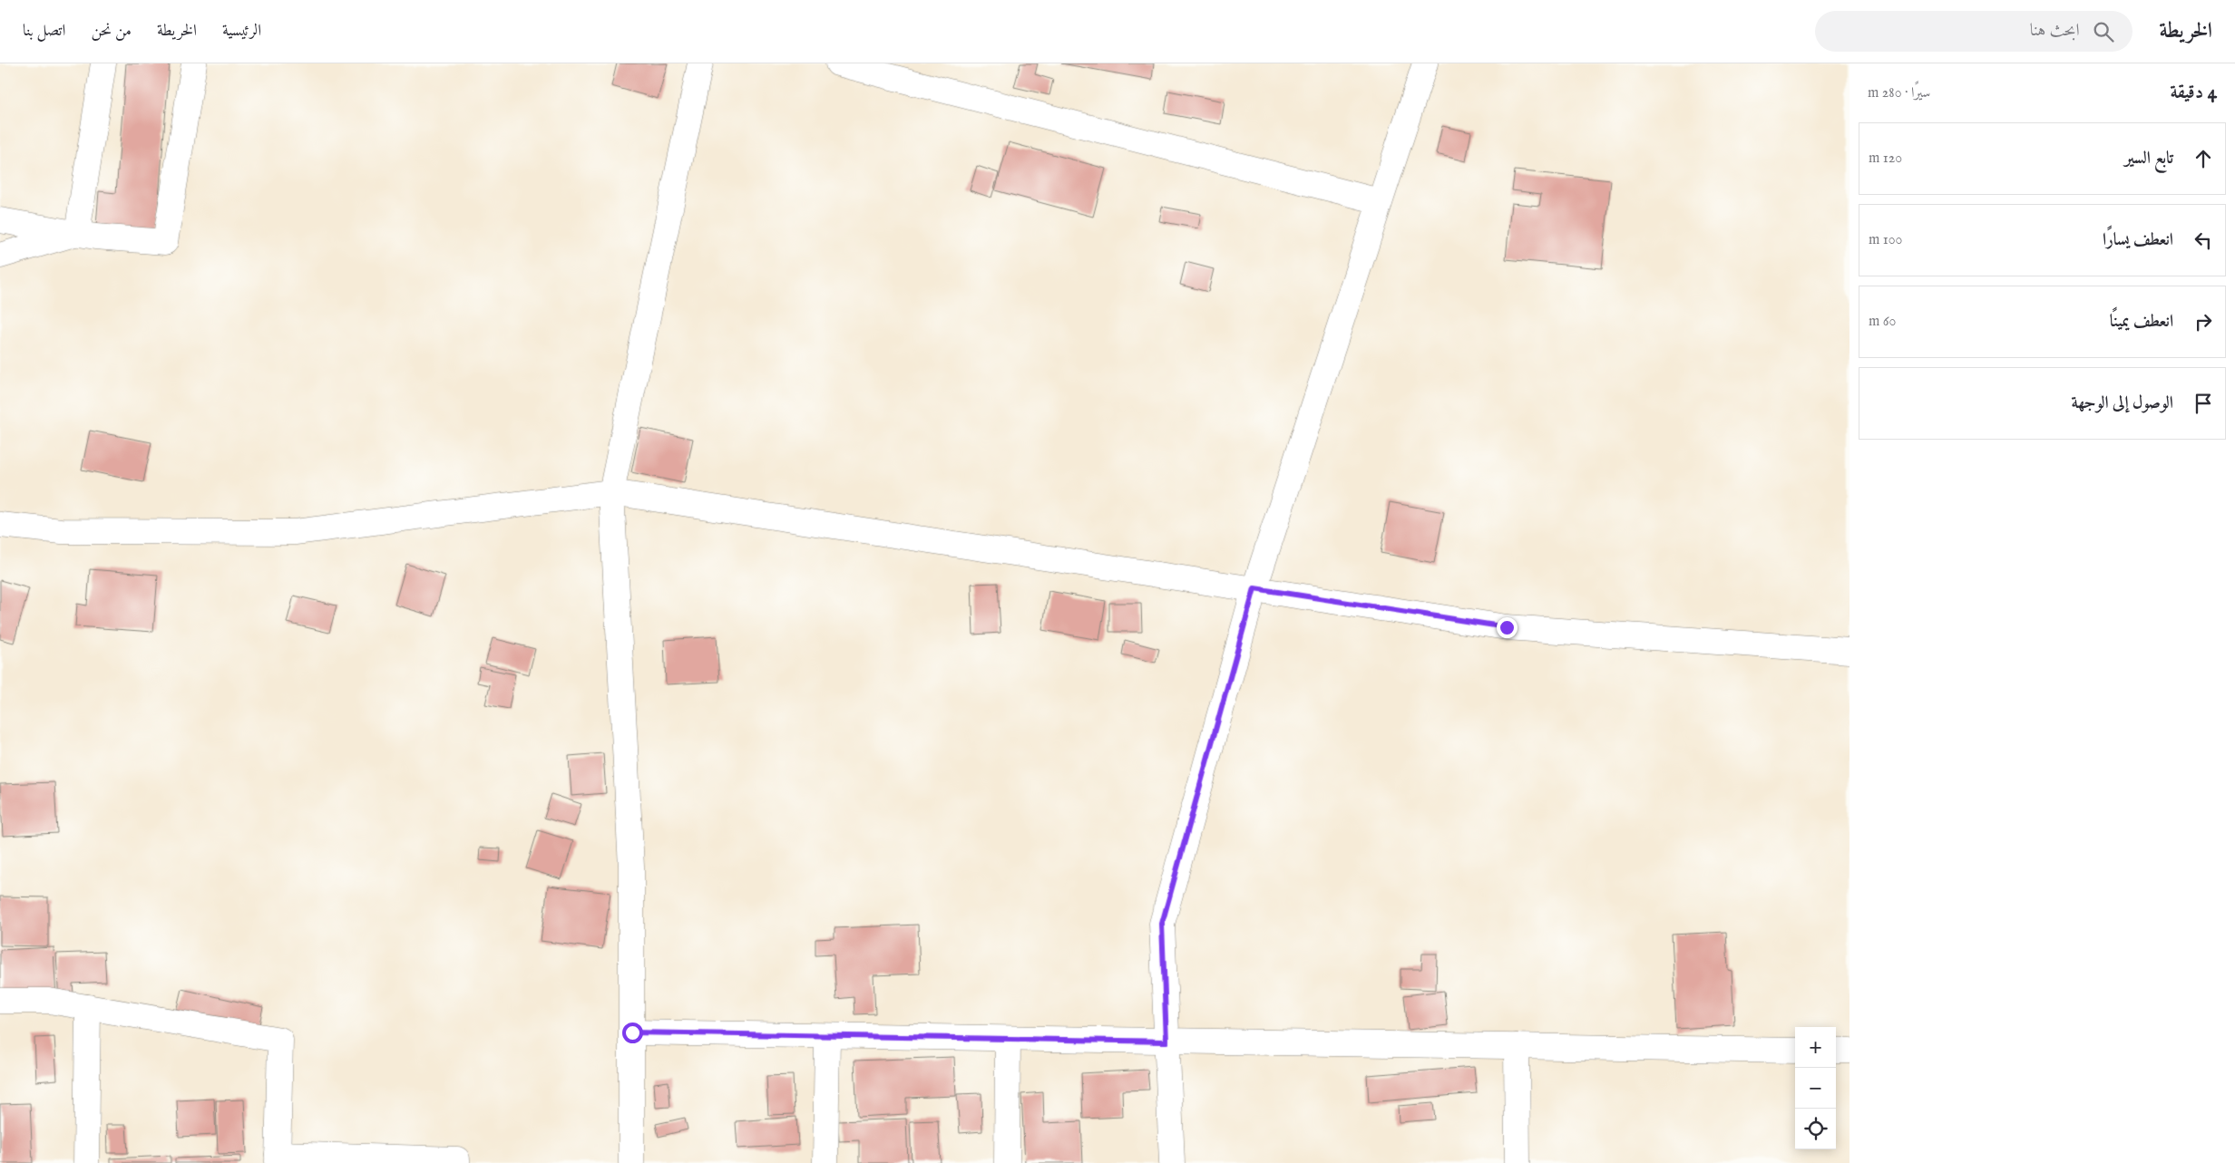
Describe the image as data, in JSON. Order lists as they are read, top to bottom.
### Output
{
  "page": {
    "header": "الخريطة",
    "search": "ابحث هنا",
    "nav": [
      "الرئيسية",
      "الخريطة",
      "من نحن",
      "اتصل بنا"
    ],
    "heading": ["4 دقيقة", "سيرًا · 280 m"],
    "list": [
      ["تابع السير", "120 m"],
      ["انعطف يسارًا", "100 m"],
      ["انعطف يمينًا", "60 m"],
      "الوصول إلى الوجهة"
    ],
    "map_buttons": ["+", "−"]
  }
}
